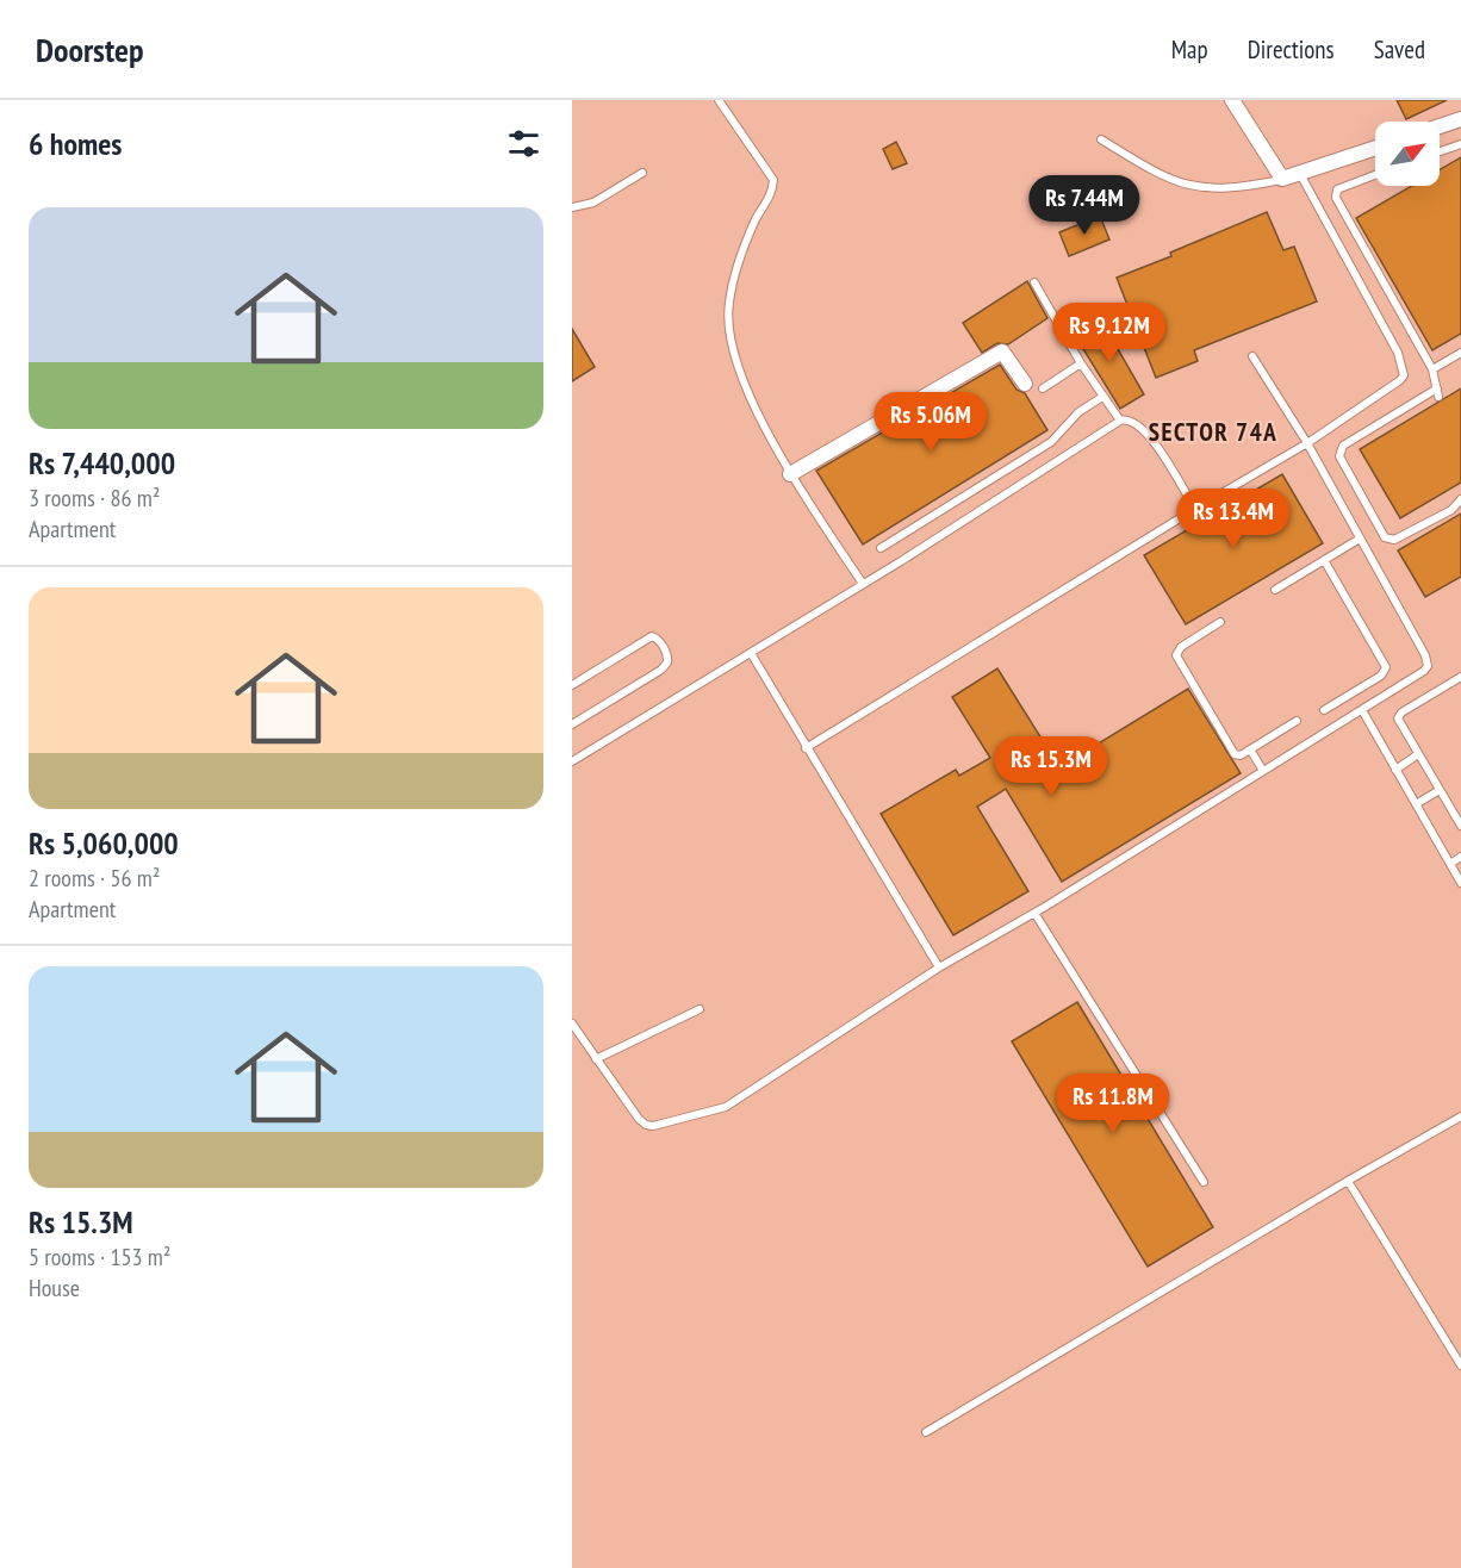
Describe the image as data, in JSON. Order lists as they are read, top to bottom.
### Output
{
  "districts": ["SECTOR 74A"],
  "north": "top right",
  "page": {
    "header": "Doorstep",
    "nav": ["Map", "Directions", "Saved"],
    "heading": "6 homes",
    "price": [
      "Rs 7.44M",
      "Rs 9.12M",
      "Rs 5.06M",
      "Rs 13.4M",
      "Rs 15.3M",
      "Rs 11.8M"
    ],
    "list": [
      {
        "name": "Rs 7,440,000",
        "note": "3 rooms · 86 m² · Apartment"
      },
      {
        "name": "Rs 5,060,000",
        "note": "2 rooms · 56 m² · Apartment"
      },
      {
        "name": "Rs 15.3M",
        "note": "5 rooms · 153 m² · House"
      }
    ]
  }
}
